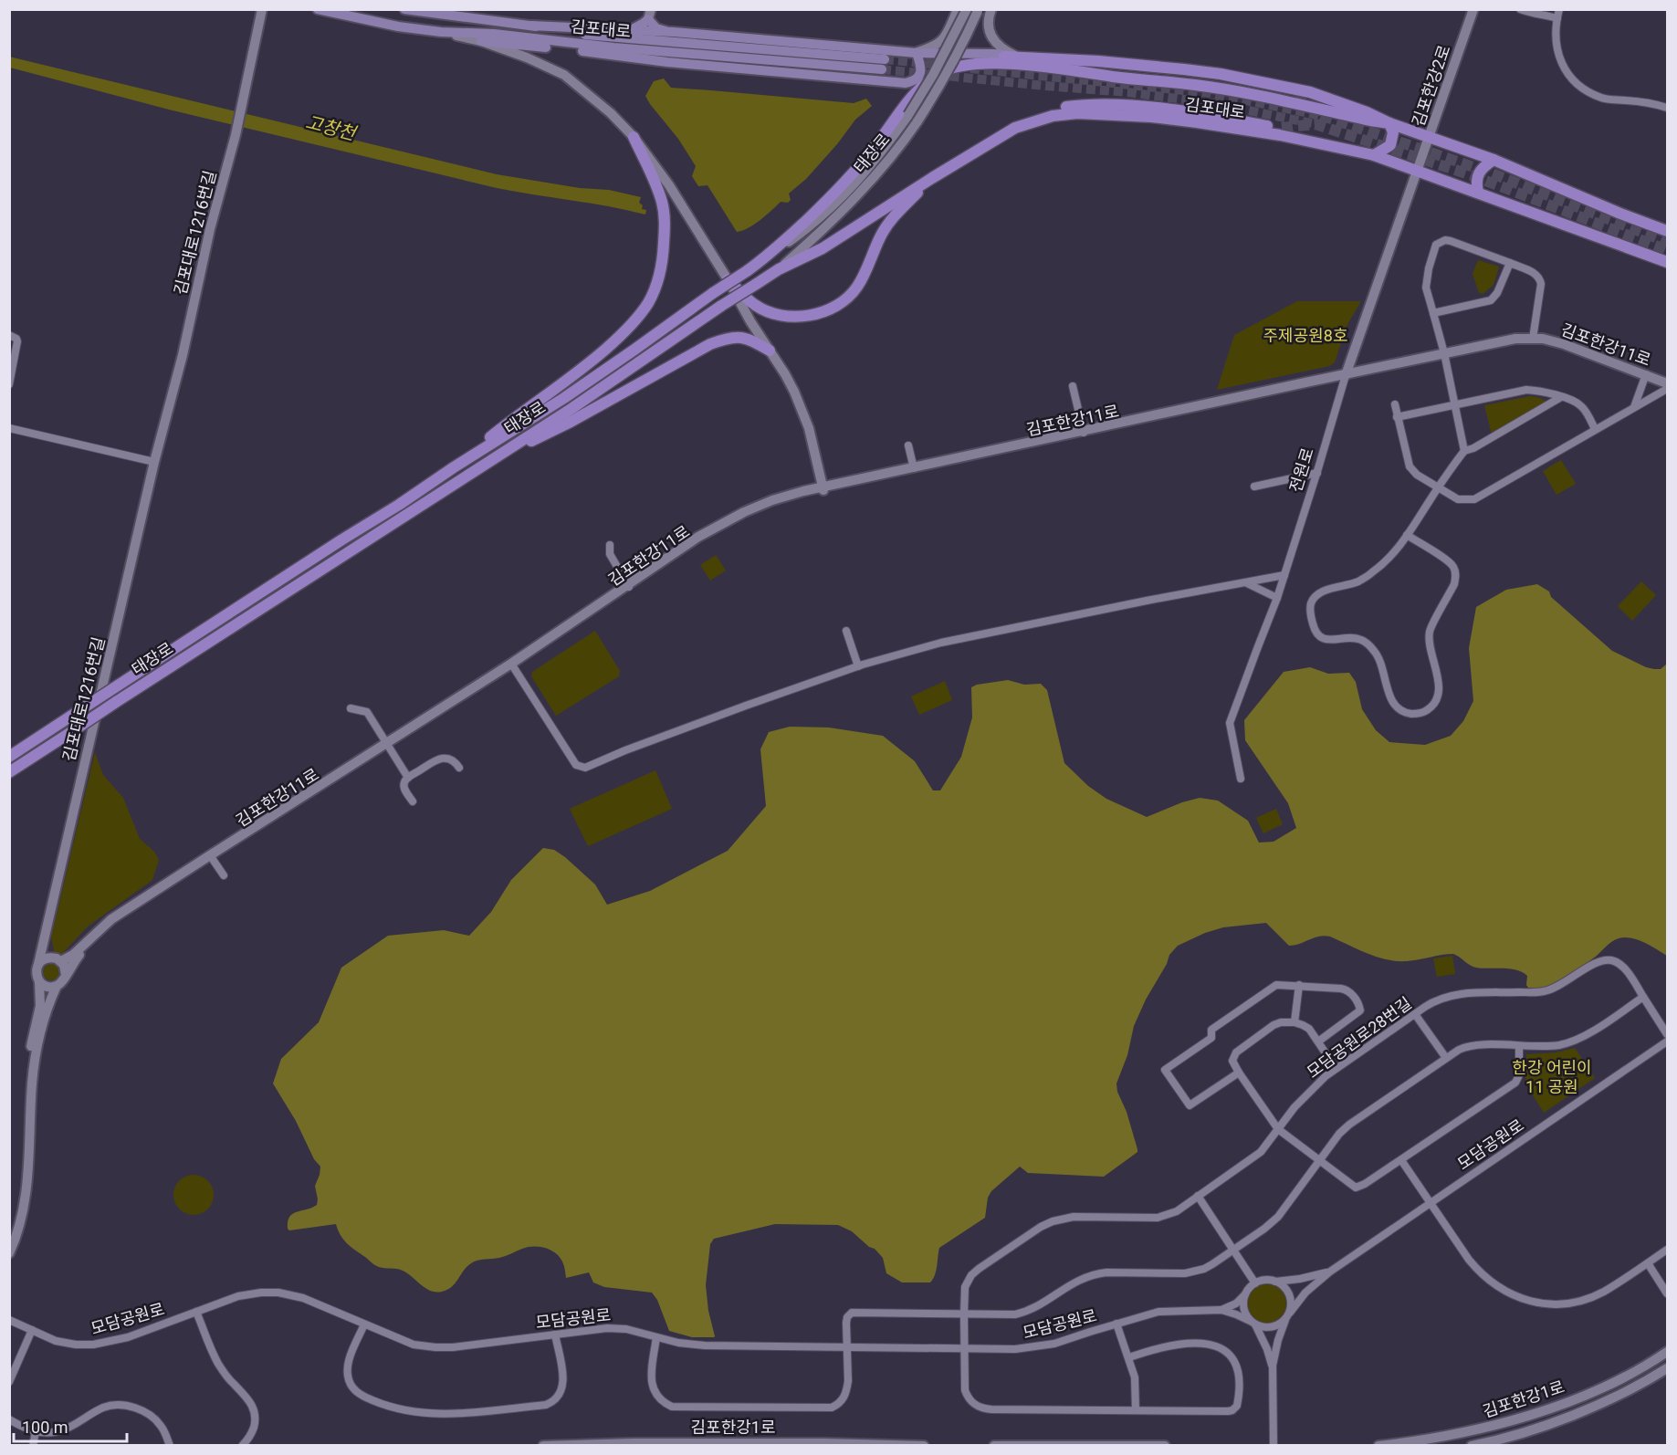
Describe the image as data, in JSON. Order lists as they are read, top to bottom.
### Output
{
  "streets": {
    "main road": ["김포대로", "태장로"],
    "street": [
      "김포한강2로",
      "김포대로1216번길",
      "김포한강11로",
      "전원로",
      "모담공원로28번길",
      "모담공원로",
      "김포한강1로"
    ]
  },
  "crossings": [
    ["김포대로", "김포한강2로"],
    ["김포대로", "태장로"],
    ["김포대로", "전원로"],
    ["김포한강2로", "전원로"],
    ["김포대로1216번길", "김포한강11로"],
    ["김포한강11로", "전원로"],
    ["모담공원로28번길", "모담공원로"]
  ],
  "water": ["고창천"],
  "parks": ["주제공원8호", "한강 어린이 11 공원"],
  "scale_bar": "100 m"
}
